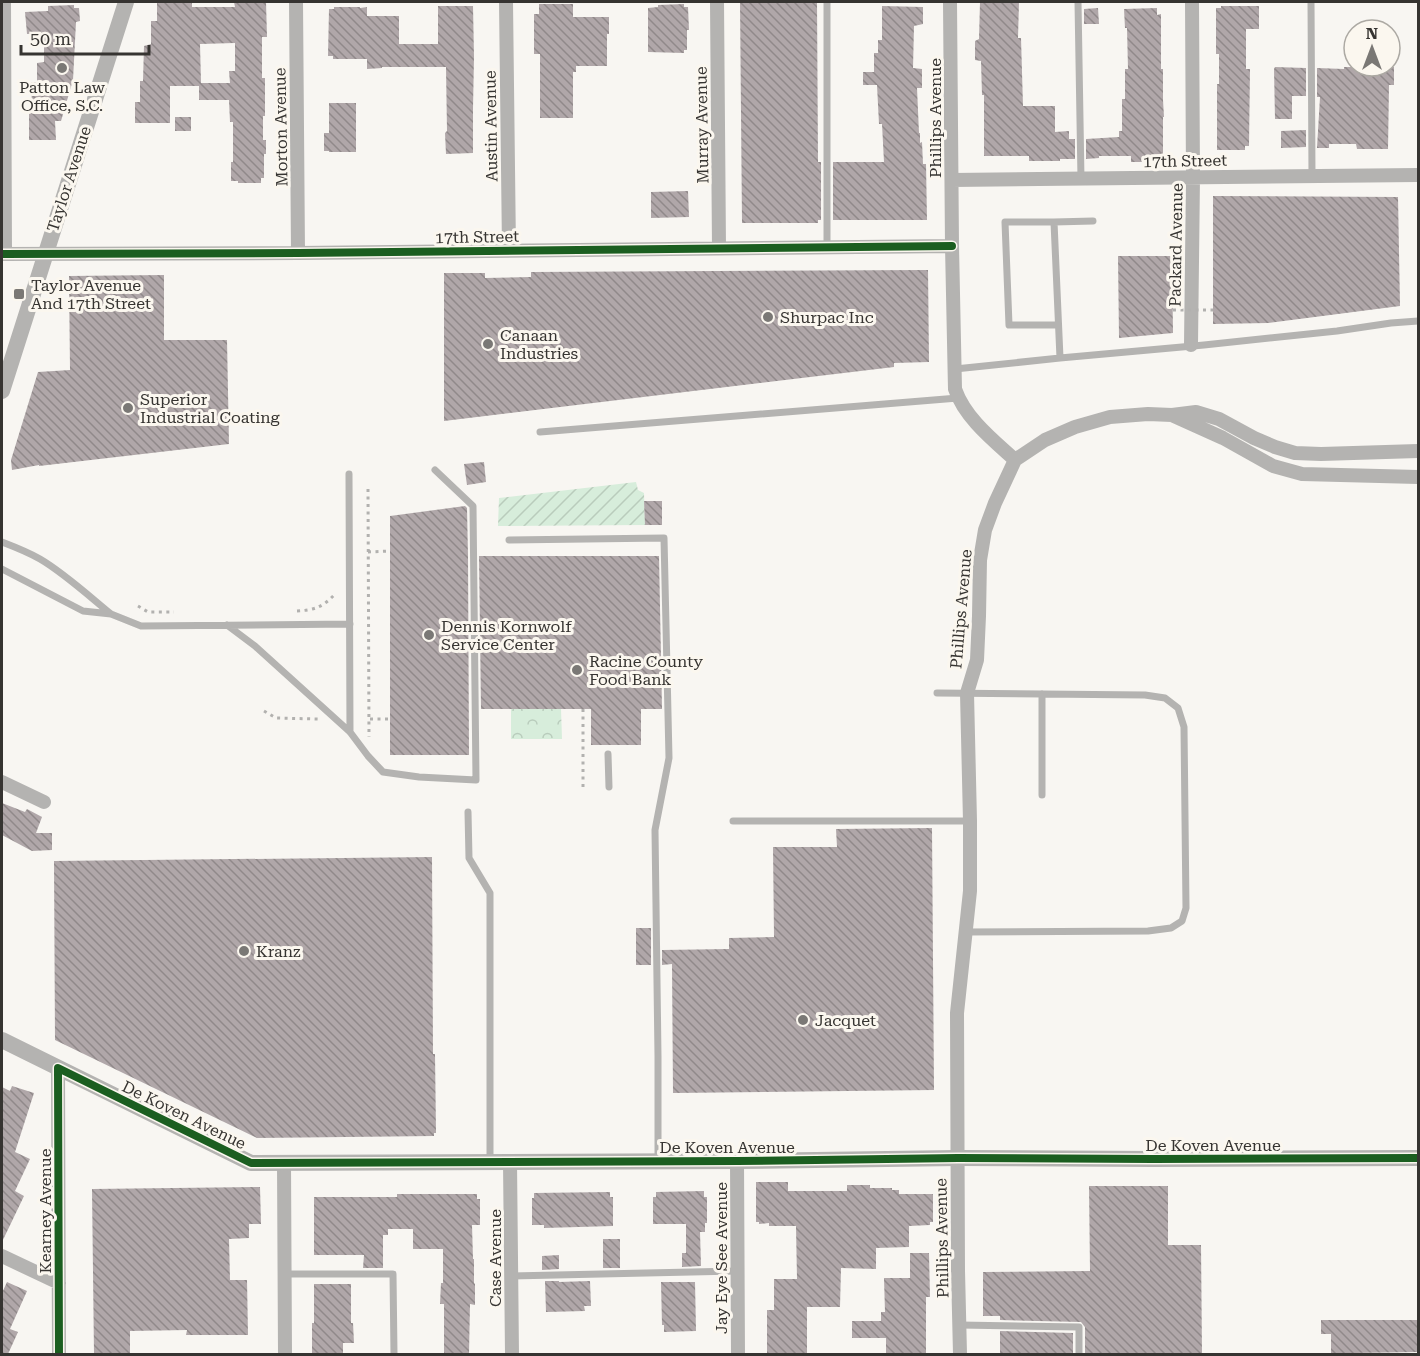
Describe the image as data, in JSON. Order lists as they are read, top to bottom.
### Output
{
  "streets": {
    "street": [
      "Phillips Avenue",
      "Murray Avenue",
      "Austin Avenue",
      "Morton Avenue",
      "17th Street",
      "Taylor Avenue",
      "Packard Avenue",
      "De Koven Avenue",
      "Kearney Avenue",
      "Case Avenue",
      "Jay Eye See Avenue"
    ]
  },
  "crossings": [
    ["Phillips Avenue", "17th Street"],
    ["Phillips Avenue", "De Koven Avenue"],
    ["Murray Avenue", "17th Street"],
    ["Austin Avenue", "17th Street"],
    ["Morton Avenue", "17th Street"],
    ["17th Street", "Taylor Avenue"],
    ["17th Street", "Packard Avenue"],
    ["De Koven Avenue", "Kearney Avenue"],
    ["De Koven Avenue", "Case Avenue"],
    ["De Koven Avenue", "Jay Eye See Avenue"]
  ],
  "places": {
    "other": [
      "Patton Law Office, S.C.",
      "Shurpac Inc",
      "Canaan Industries",
      "Superior Industrial Coating",
      "Dennis Kornwolf Service Center",
      "Racine County Food Bank",
      "Kranz",
      "Jacquet"
    ],
    "transit": ["Taylor Avenue And 17th Street"]
  },
  "scale_bar": "50 m",
  "north": "top"
}
